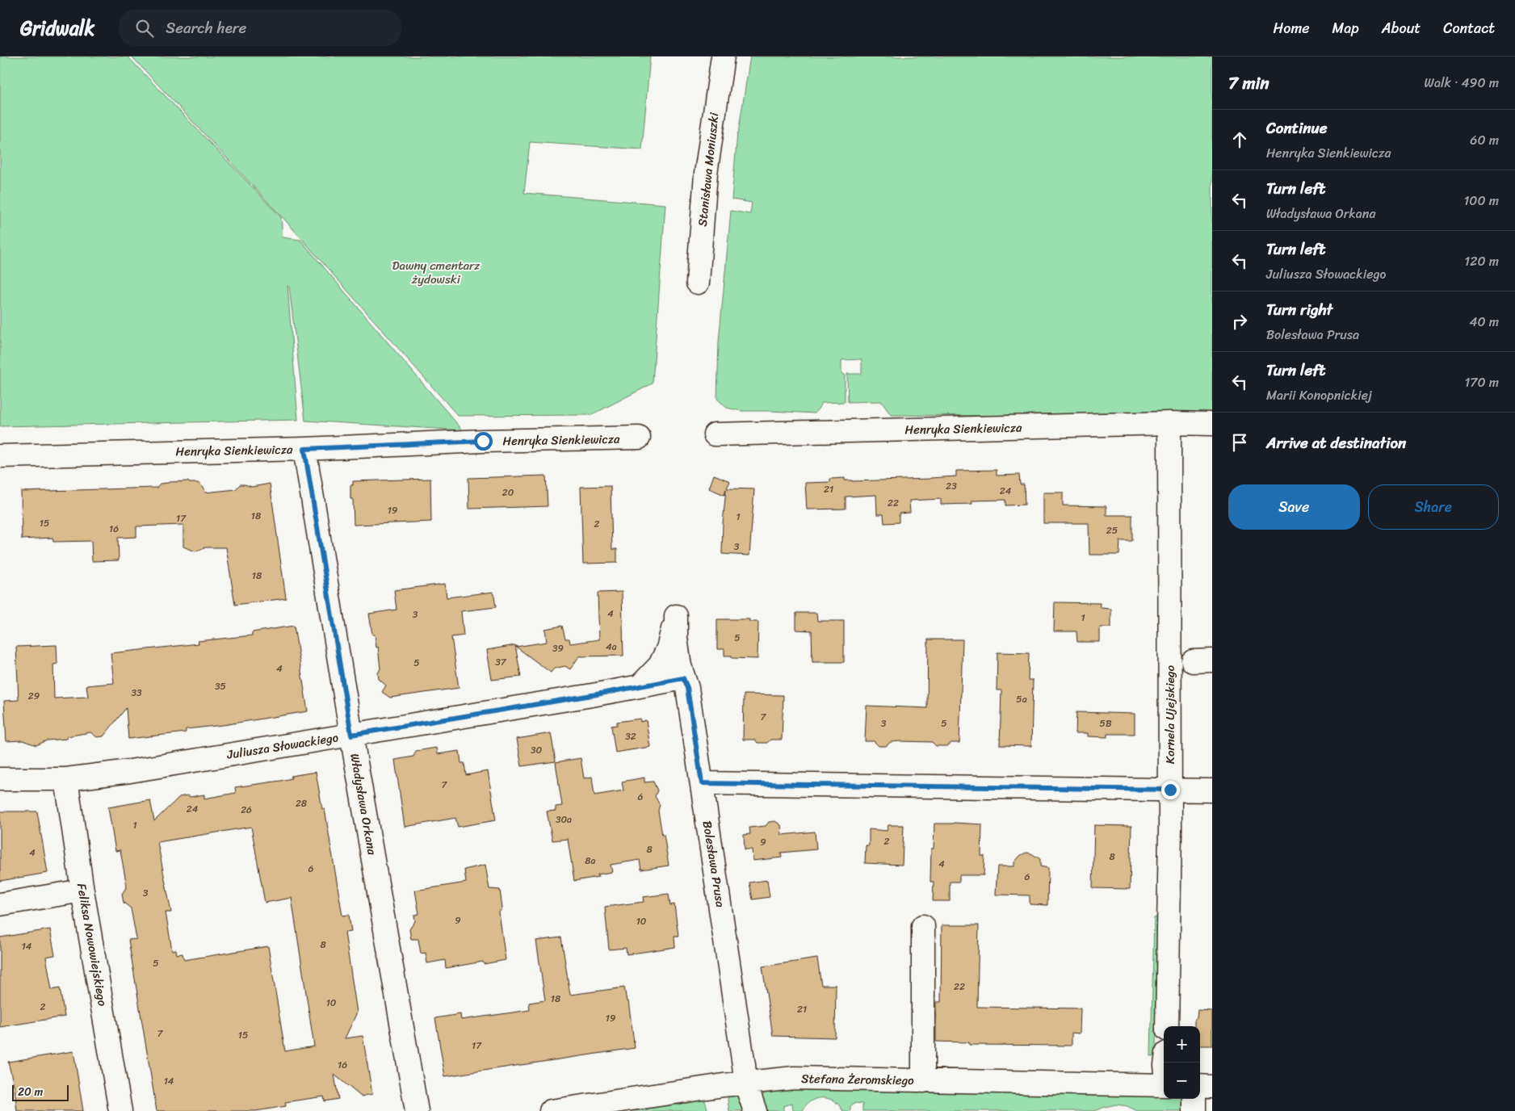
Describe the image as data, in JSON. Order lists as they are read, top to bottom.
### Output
{
  "streets": {
    "street": [
      "Stanisława Moniuszki",
      "Henryka Sienkiewicza",
      "Kornela Ujejskiego",
      "Juliusza Słowackiego",
      "Władysława Orkana",
      "Bolesława Prusa",
      "Feliksa Nowowiejskiego",
      "Stefana Żeromskiego"
    ]
  },
  "crossings": [
    ["Henryka Sienkiewicza", "Kornela Ujejskiego"],
    ["Henryka Sienkiewicza", "Władysława Orkana"],
    ["Juliusza Słowackiego", "Władysława Orkana"],
    ["Juliusza Słowackiego", "Bolesława Prusa"],
    ["Juliusza Słowackiego", "Feliksa Nowowiejskiego"],
    ["Bolesława Prusa", "Stefana Żeromskiego"]
  ],
  "parks": ["Dawny cmentarz żydowski"],
  "house_numbers": [
    "23",
    "21",
    "24",
    "20",
    "22",
    "19",
    "18",
    "1",
    "17",
    "15",
    "2",
    "16",
    "25",
    "3",
    "18",
    "4",
    "3",
    "1",
    "5",
    "4a",
    "39",
    "37",
    "5",
    "4",
    "35",
    "33",
    "29",
    "5a",
    "7",
    "3",
    "5",
    "5B",
    "32",
    "30",
    "7",
    "6",
    "28",
    "24",
    "26",
    "30a",
    "1",
    "2",
    "9",
    "8",
    "4",
    "8",
    "8a",
    "4",
    "6",
    "6",
    "3",
    "9",
    "10",
    "8",
    "14",
    "5",
    "22",
    "18",
    "10",
    "2",
    "21",
    "19",
    "7",
    "15",
    "17",
    "16",
    "14"
  ],
  "scale_bar": "20 m",
  "page": {
    "header": "Gridwalk",
    "search": "Search here",
    "nav": [
      "Home",
      "Map",
      "About",
      "Contact"
    ],
    "heading": ["7 min", "Walk · 490 m"],
    "list": [
      ["Continue", "Henryka Sienkiewicza", "60 m"],
      ["Turn left", "Władysława Orkana", "100 m"],
      ["Turn left", "Juliusza Słowackiego", "120 m"],
      ["Turn right", "Bolesława Prusa", "40 m"],
      ["Turn left", "Marii Konopnickiej", "170 m"],
      "Arrive at destination"
    ],
    "buttons": ["Save", "Share"],
    "map_buttons": ["+", "−"],
    "scale": "20 m"
  }
}
